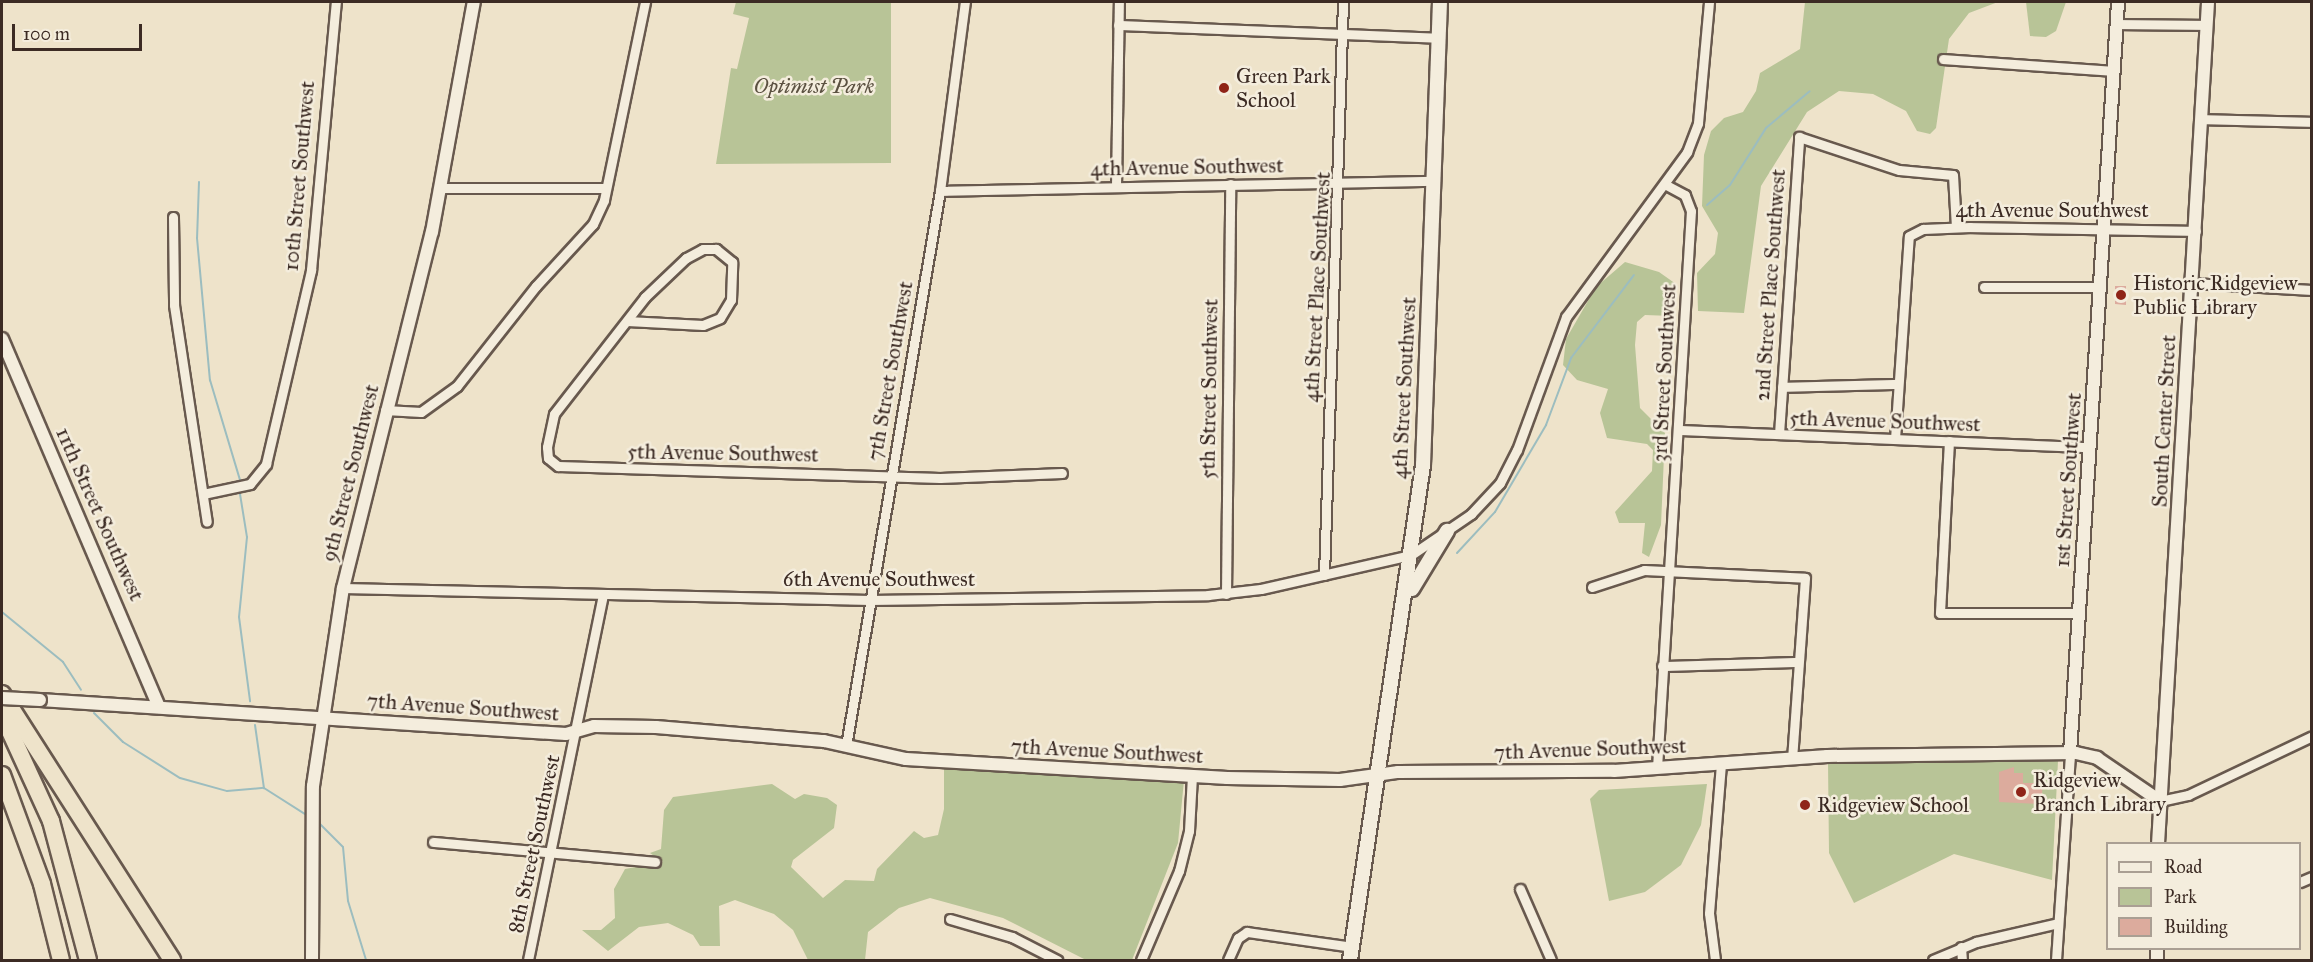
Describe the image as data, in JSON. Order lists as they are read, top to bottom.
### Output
{
  "streets": {
    "main road": ["4th Street Southwest"],
    "street": [
      "4th Avenue Southwest",
      "10th Street Southwest",
      "2nd Street Place Southwest",
      "4th Street Place Southwest",
      "7th Street Southwest",
      "3rd Street Southwest",
      "5th Street Southwest",
      "5th Avenue Southwest",
      "South Center Street",
      "9th Street Southwest",
      "1st Street Southwest",
      "11th Street Southwest",
      "6th Avenue Southwest",
      "7th Avenue Southwest",
      "8th Street Southwest"
    ]
  },
  "crossings": [
    ["4th Avenue Southwest", "2nd Street Place Southwest"],
    ["4th Avenue Southwest", "4th Street Place Southwest"],
    ["4th Avenue Southwest", "7th Street Southwest"],
    ["4th Avenue Southwest", "4th Street Southwest"],
    ["4th Avenue Southwest", "5th Street Southwest"],
    ["4th Avenue Southwest", "South Center Street"],
    ["4th Avenue Southwest", "1st Street Southwest"],
    ["2nd Street Place Southwest", "5th Avenue Southwest"],
    ["4th Street Place Southwest", "6th Avenue Southwest"],
    ["7th Street Southwest", "5th Avenue Southwest"],
    ["7th Street Southwest", "6th Avenue Southwest"],
    ["7th Street Southwest", "7th Avenue Southwest"],
    ["3rd Street Southwest", "5th Avenue Southwest"],
    ["3rd Street Southwest", "7th Avenue Southwest"],
    ["4th Street Southwest", "6th Avenue Southwest"],
    ["4th Street Southwest", "7th Avenue Southwest"],
    ["5th Street Southwest", "6th Avenue Southwest"],
    ["5th Avenue Southwest", "1st Street Southwest"],
    ["South Center Street", "7th Avenue Southwest"],
    ["9th Street Southwest", "6th Avenue Southwest"],
    ["9th Street Southwest", "7th Avenue Southwest"],
    ["1st Street Southwest", "7th Avenue Southwest"],
    ["11th Street Southwest", "7th Avenue Southwest"],
    ["6th Avenue Southwest", "8th Street Southwest"],
    ["7th Avenue Southwest", "8th Street Southwest"]
  ],
  "parks": ["Optimist Park"],
  "places": [
    "Green Park School",
    "Historic Ridgeview Public Library",
    "Ridgeview Branch Library",
    "Ridgeview School"
  ],
  "legend": ["Road", "Park", "Building"],
  "scale_bar": "100 m"
}
